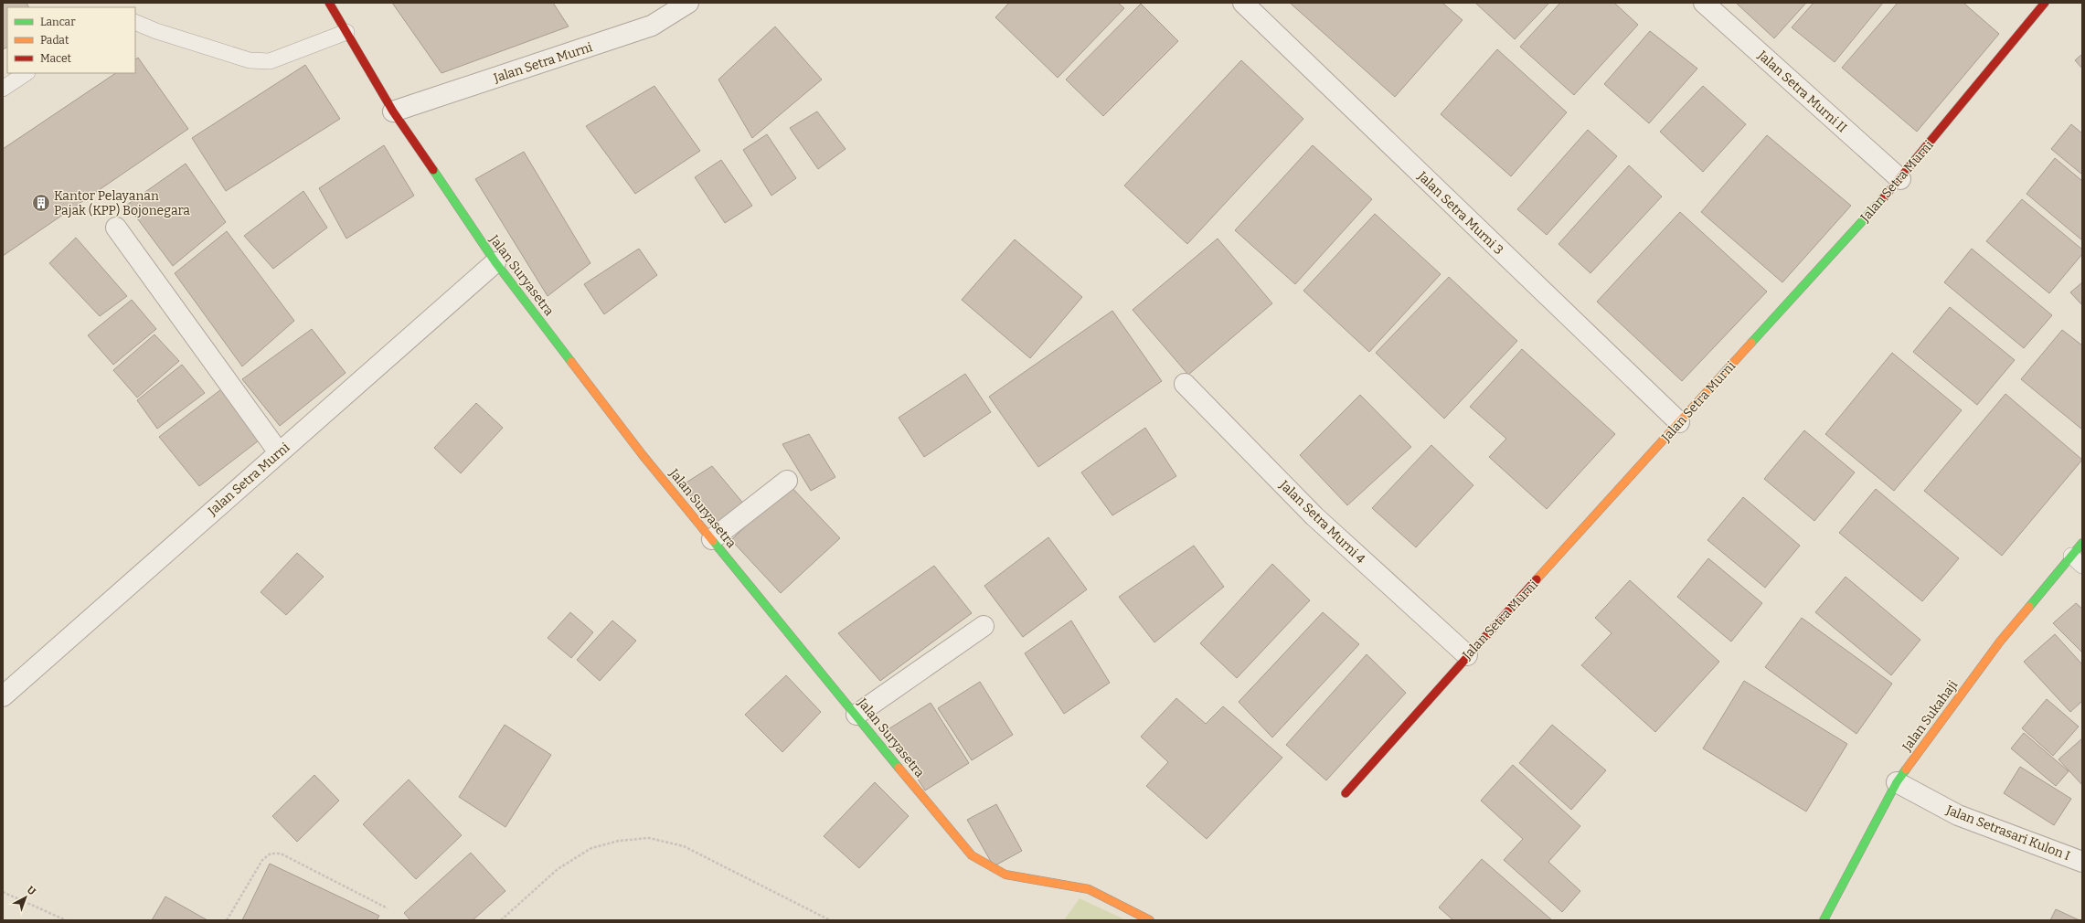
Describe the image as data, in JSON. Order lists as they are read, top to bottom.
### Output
{
  "streets": {
    "street": [
      "Jalan Setra Murni",
      "Jalan Setra Murni II",
      "Jalan Setra Murni 3",
      "Jalan Suryasetra",
      "Jalan Setra Murni 4",
      "Jalan Sukahaji",
      "Jalan Setrasari Kulon I"
    ]
  },
  "crossings": [
    ["Jalan Setra Murni", "Jalan Setra Murni II"],
    ["Jalan Setra Murni", "Jalan Setra Murni 3"],
    ["Jalan Setra Murni", "Jalan Suryasetra"],
    ["Jalan Setra Murni", "Jalan Setra Murni 4"],
    ["Jalan Sukahaji", "Jalan Setrasari Kulon I"]
  ],
  "places": {
    "building": ["Kantor Pelayanan Pajak (KPP) Bojonegara"]
  },
  "legend": ["Lancar", "Padat", "Macet"],
  "north": "top right"
}
